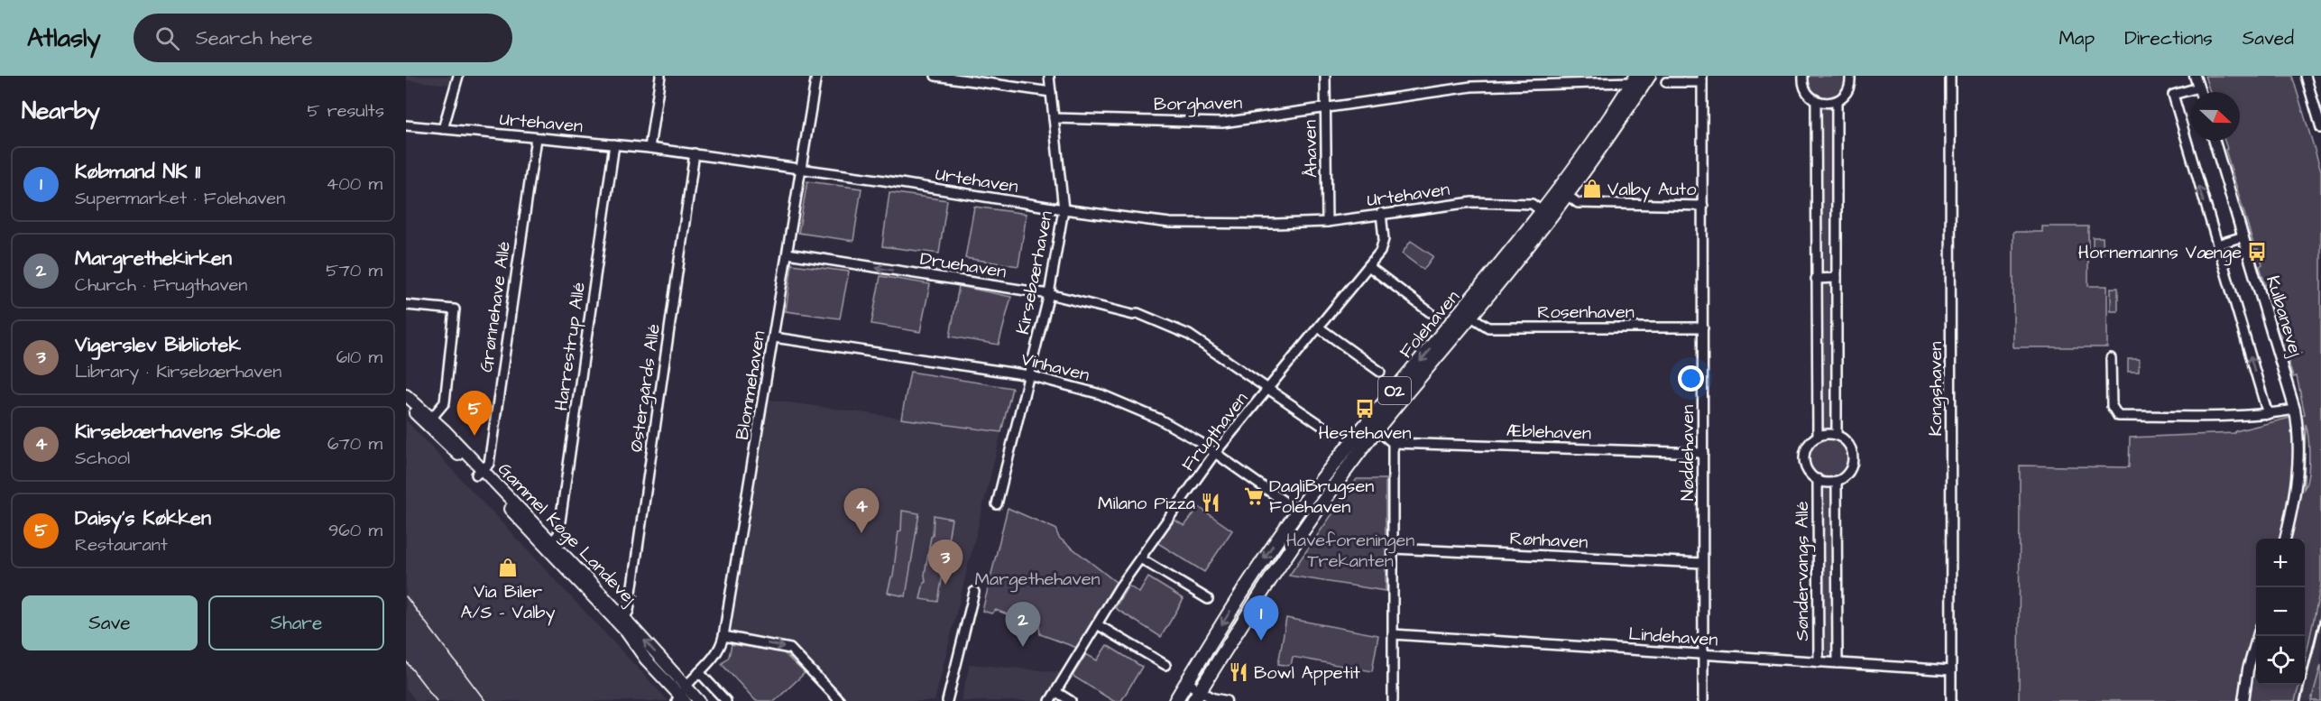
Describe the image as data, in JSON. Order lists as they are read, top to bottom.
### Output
{
  "streets": {
    "main road": ["Folehaven", "O2", "Gammel Køge Landevej"],
    "street": [
      "Borghaven",
      "Urtehaven",
      "Åhaven",
      "Druehaven",
      "Kirsebærhaven",
      "Grønnehave Allé",
      "Rosenhaven",
      "Kulbanevej",
      "Harrestrup Allé",
      "Vinhaven",
      "Blommehaven",
      "Østergårds Allé",
      "Kongshaven",
      "Frugthaven",
      "Æblehaven",
      "Nøddehaven",
      "Rønhaven",
      "Søndervangs Allé",
      "Lindehaven"
    ]
  },
  "crossings": [
    ["Borghaven", "Åhaven"],
    ["Borghaven", "Kirsebærhaven"],
    ["Borghaven", "Folehaven"],
    ["Urtehaven", "Åhaven"],
    ["Urtehaven", "Kirsebærhaven"],
    ["Urtehaven", "Grønnehave Allé"],
    ["Urtehaven", "Folehaven"],
    ["Urtehaven", "Harrestrup Allé"],
    ["Urtehaven", "Blommehaven"],
    ["Urtehaven", "Østergårds Allé"],
    ["Urtehaven", "Frugthaven"],
    ["Druehaven", "Kirsebærhaven"],
    ["Druehaven", "Blommehaven"],
    ["Druehaven", "Frugthaven"],
    ["Kirsebærhaven", "Vinhaven"],
    ["Grønnehave Allé", "Gammel Køge Landevej"],
    ["Rosenhaven", "Folehaven"],
    ["Rosenhaven", "Nøddehaven"],
    ["Folehaven", "Vinhaven"],
    ["Folehaven", "Frugthaven"],
    ["Harrestrup Allé", "Gammel Køge Landevej"],
    ["Vinhaven", "Blommehaven"],
    ["Vinhaven", "Frugthaven"],
    ["Blommehaven", "Gammel Køge Landevej"],
    ["Østergårds Allé", "Gammel Køge Landevej"],
    ["Kongshaven", "Lindehaven"],
    ["Æblehaven", "Nøddehaven"],
    ["Nøddehaven", "Rønhaven"],
    ["Nøddehaven", "Lindehaven"],
    ["Søndervangs Allé", "Lindehaven"]
  ],
  "one_way": ["Druehaven"],
  "parks": ["Haveforeningen Trekanten", "Margethehaven"],
  "places": {
    "shop": ["Valby Auto", "Via Biler A/S - Valby"],
    "bus stop": ["Hornemanns Vænge", "Hestehaven"],
    "supermarket": ["DagliBrugsen Folehaven"],
    "restaurant": ["Milano Pizza", "Bowl Appetit"]
  },
  "north": "right",
  "page": {
    "header": "Atlasly",
    "search": "Search here",
    "nav": ["Map", "Directions", "Saved"],
    "heading": ["Nearby", "5 results"],
    "list": [
      {
        "mark": "1",
        "name": "Købmand NK 11",
        "note": "Supermarket · Folehaven",
        "value": "400 m"
      },
      {
        "mark": "2",
        "name": "Margrethekirken",
        "note": "Church · Frugthaven",
        "value": "570 m"
      },
      {
        "mark": "3",
        "name": "Vigerslev Bibliotek",
        "note": "Library · Kirsebærhaven",
        "value": "610 m"
      },
      {
        "mark": "4",
        "name": "Kirsebærhavens Skole",
        "note": "School",
        "value": "670 m"
      },
      {
        "mark": "5",
        "name": "Daisy's Køkken",
        "note": "Restaurant",
        "value": "960 m"
      }
    ],
    "pins": [
      "5",
      "4",
      "3",
      "1",
      "2"
    ],
    "map_buttons": ["+", "−"],
    "buttons": ["Save", "Share"]
  }
}
